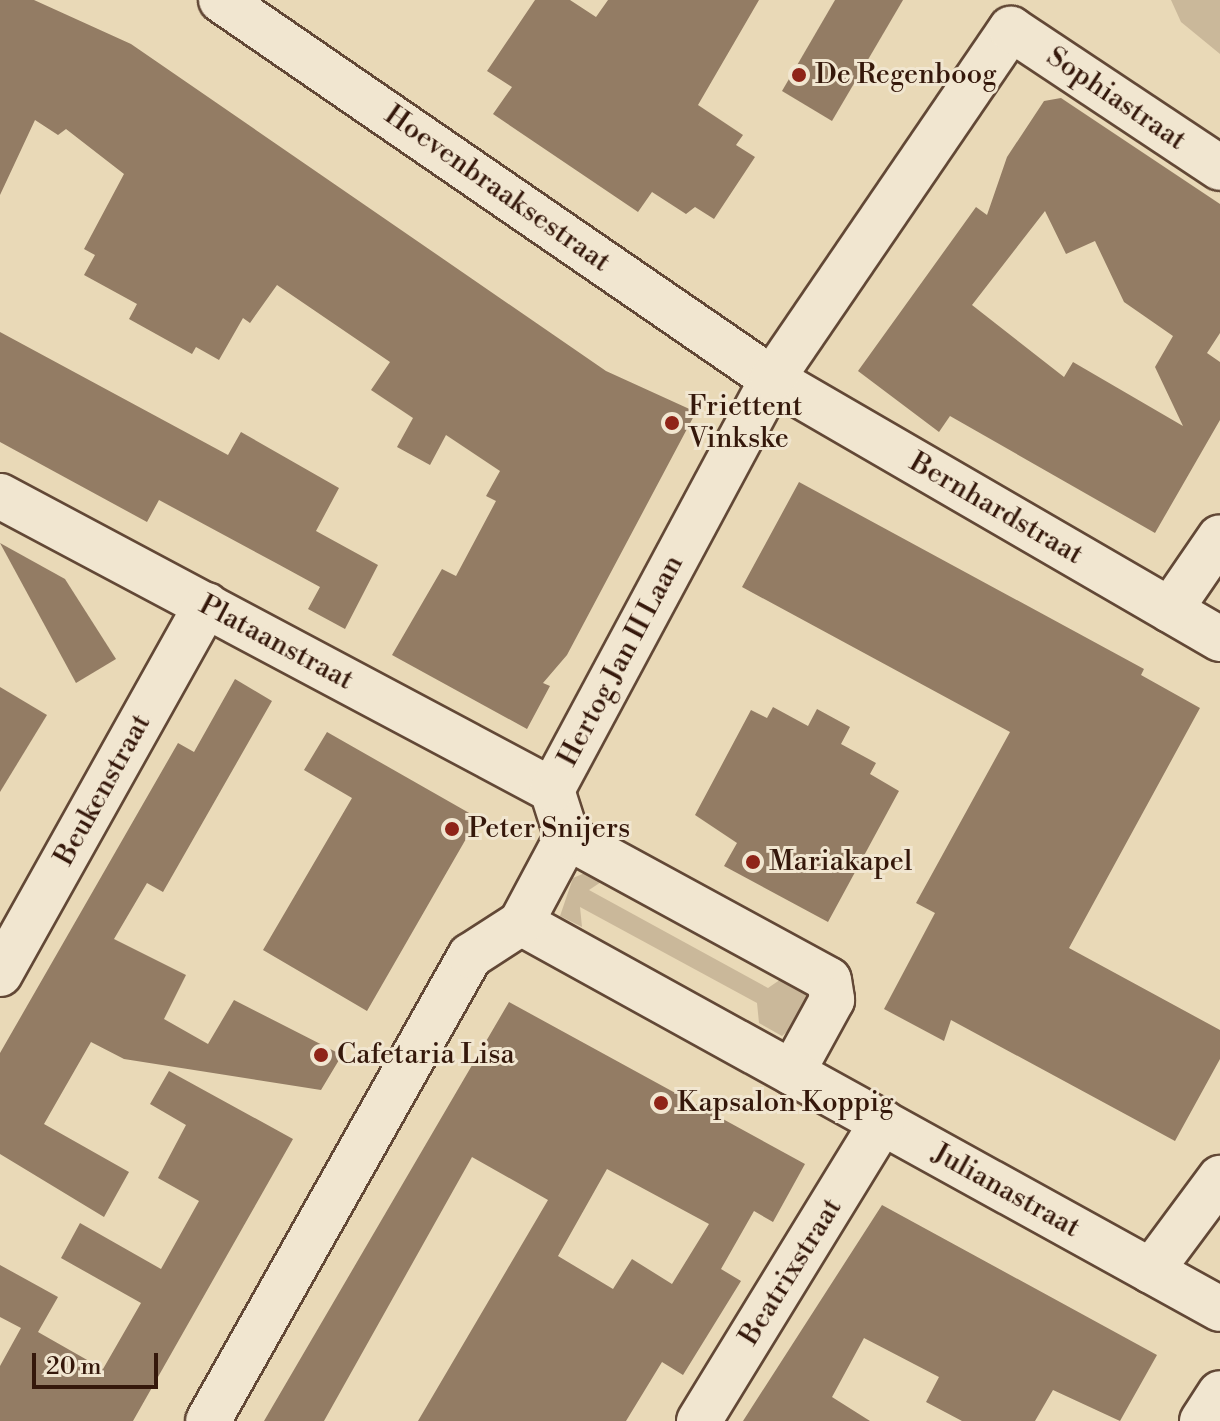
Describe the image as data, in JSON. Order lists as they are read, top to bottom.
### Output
{
  "streets": {
    "street": [
      "Sophiastraat",
      "Hoevenbraaksestraat",
      "Bernhardstraat",
      "Plataanstraat",
      "Hertog Jan II Laan",
      "Beukenstraat",
      "Julianastraat",
      "Beatrixstraat"
    ]
  },
  "crossings": [
    ["Sophiastraat", "Hertog Jan II Laan"],
    ["Hoevenbraaksestraat", "Bernhardstraat"],
    ["Hoevenbraaksestraat", "Hertog Jan II Laan"],
    ["Bernhardstraat", "Hertog Jan II Laan"],
    ["Plataanstraat", "Hertog Jan II Laan"],
    ["Plataanstraat", "Beukenstraat"],
    ["Julianastraat", "Beatrixstraat"]
  ],
  "places": [
    "De Regenboog",
    "Friettent Vinkske",
    "Peter Snijers",
    "Mariakapel",
    "Cafetaria Lisa",
    "Kapsalon Koppig"
  ],
  "scale_bar": "20 m"
}
